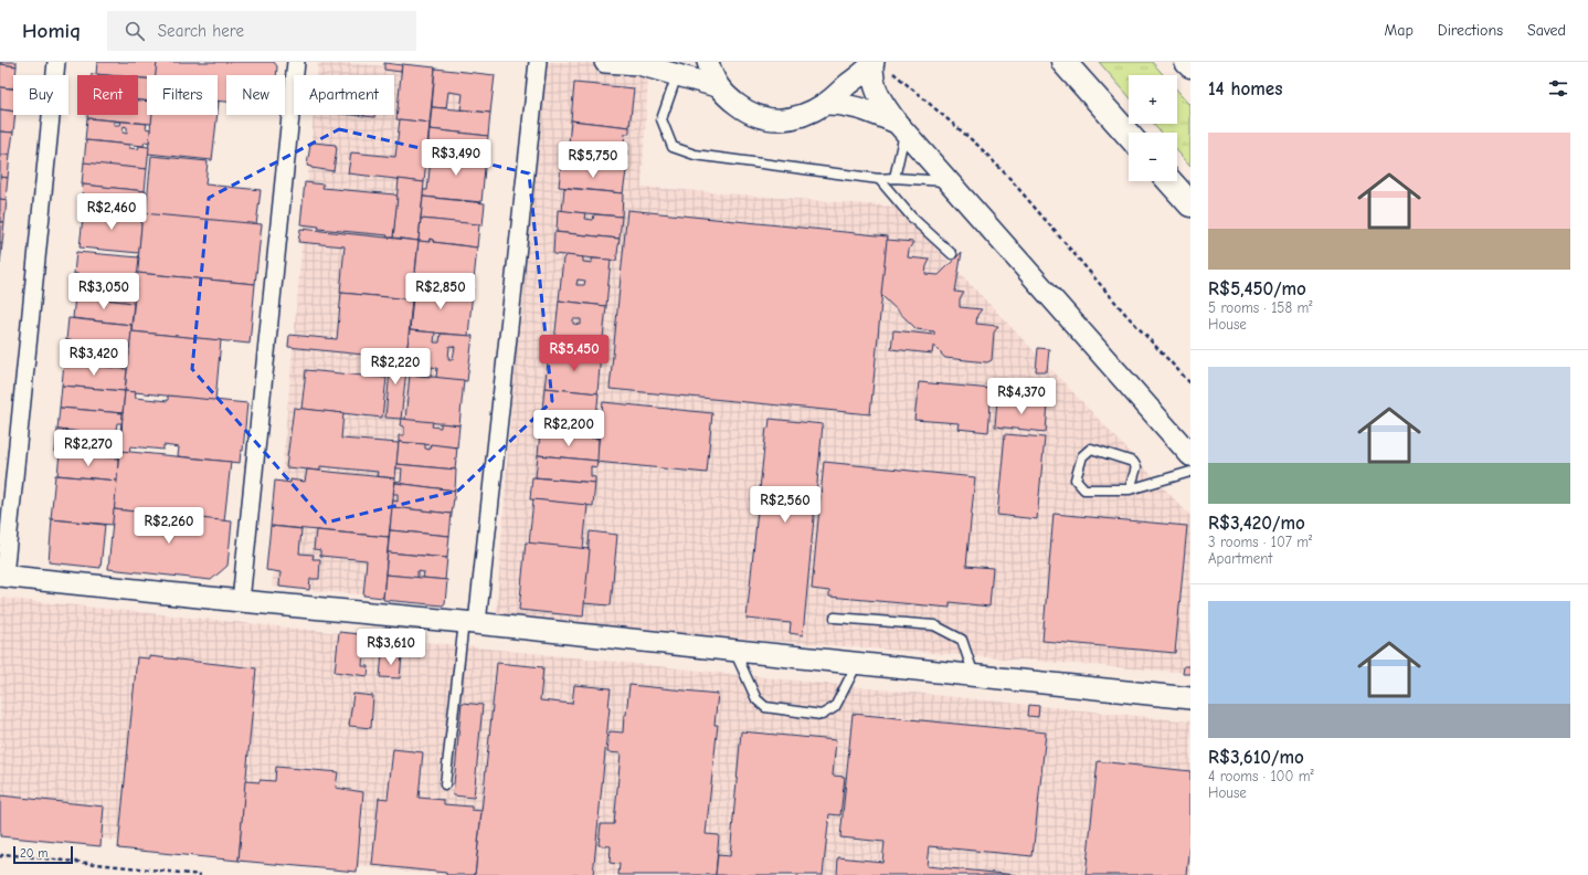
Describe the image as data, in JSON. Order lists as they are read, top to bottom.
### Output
{
  "scale_bar": "20 m",
  "page": {
    "header": "Homiq",
    "search": "Search here",
    "nav": ["Map", "Directions", "Saved"],
    "heading": "14 homes",
    "map_buttons": ["+", "−"],
    "chip": [
      "Buy",
      "Rent",
      "Filters",
      "New",
      "Apartment"
    ],
    "list": [
      {
        "name": "R$5,450/mo",
        "note": "5 rooms · 158 m² · House"
      },
      {
        "name": "R$3,420/mo",
        "note": "3 rooms · 107 m² · Apartment"
      },
      {
        "name": "R$3,610/mo",
        "note": "4 rooms · 100 m² · House"
      }
    ],
    "price": [
      "R$3,490",
      "R$5,750",
      "R$2,460",
      "R$3,050",
      "R$2,850",
      "R$5,450",
      "R$3,420",
      "R$2,220",
      "R$4,370",
      "R$2,200",
      "R$2,270",
      "R$2,560",
      "R$2,260",
      "R$3,610"
    ],
    "scale": "20 m"
  }
}
